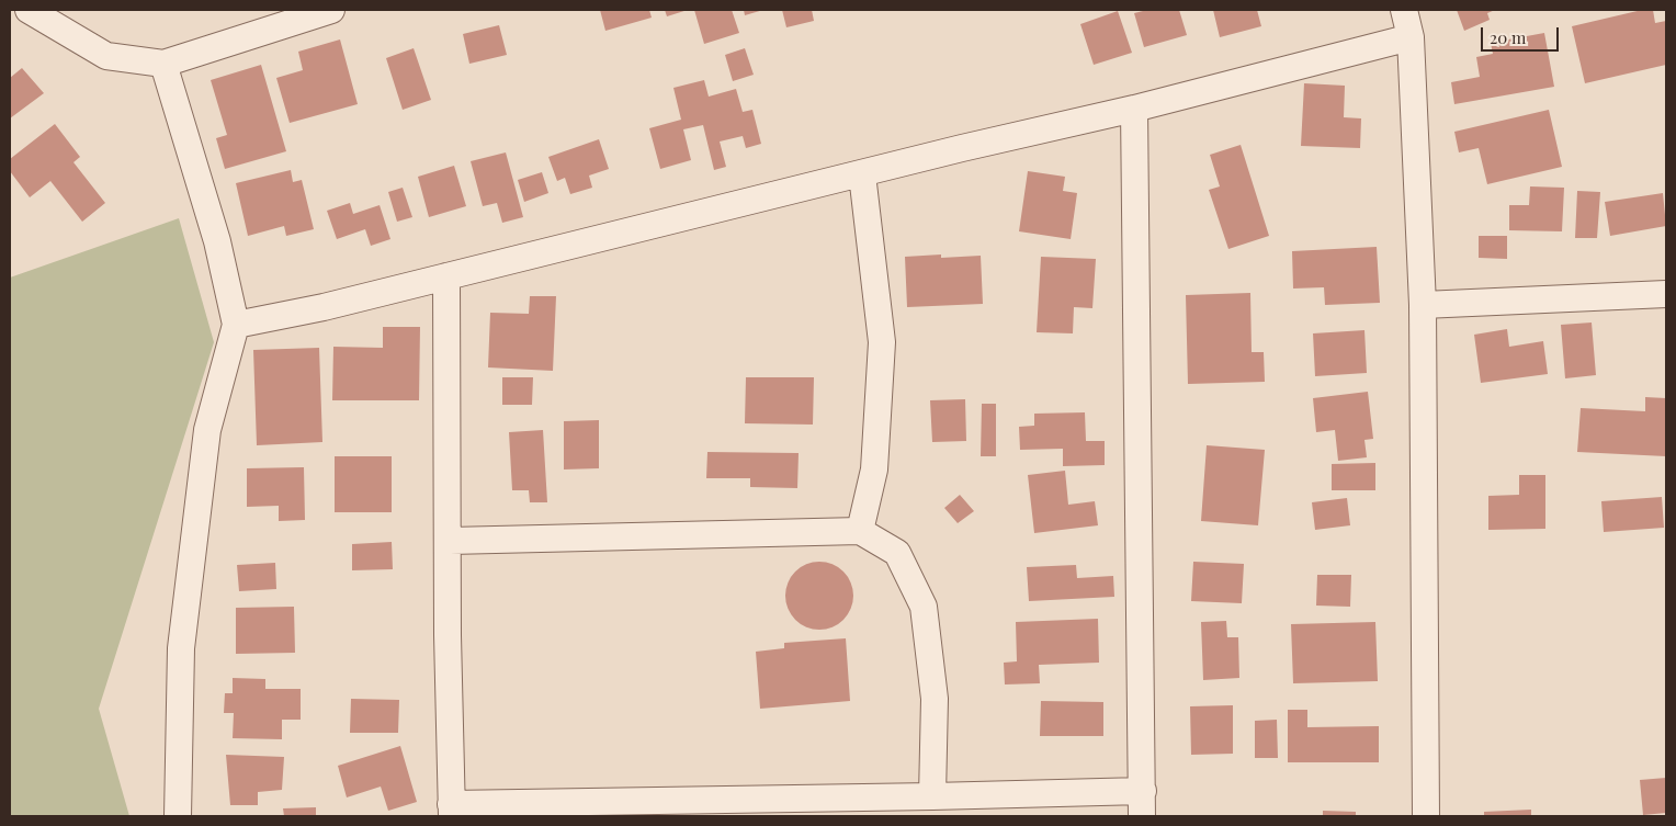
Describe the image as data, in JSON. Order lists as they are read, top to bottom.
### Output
{
  "scale_bar": "20 m"
}
